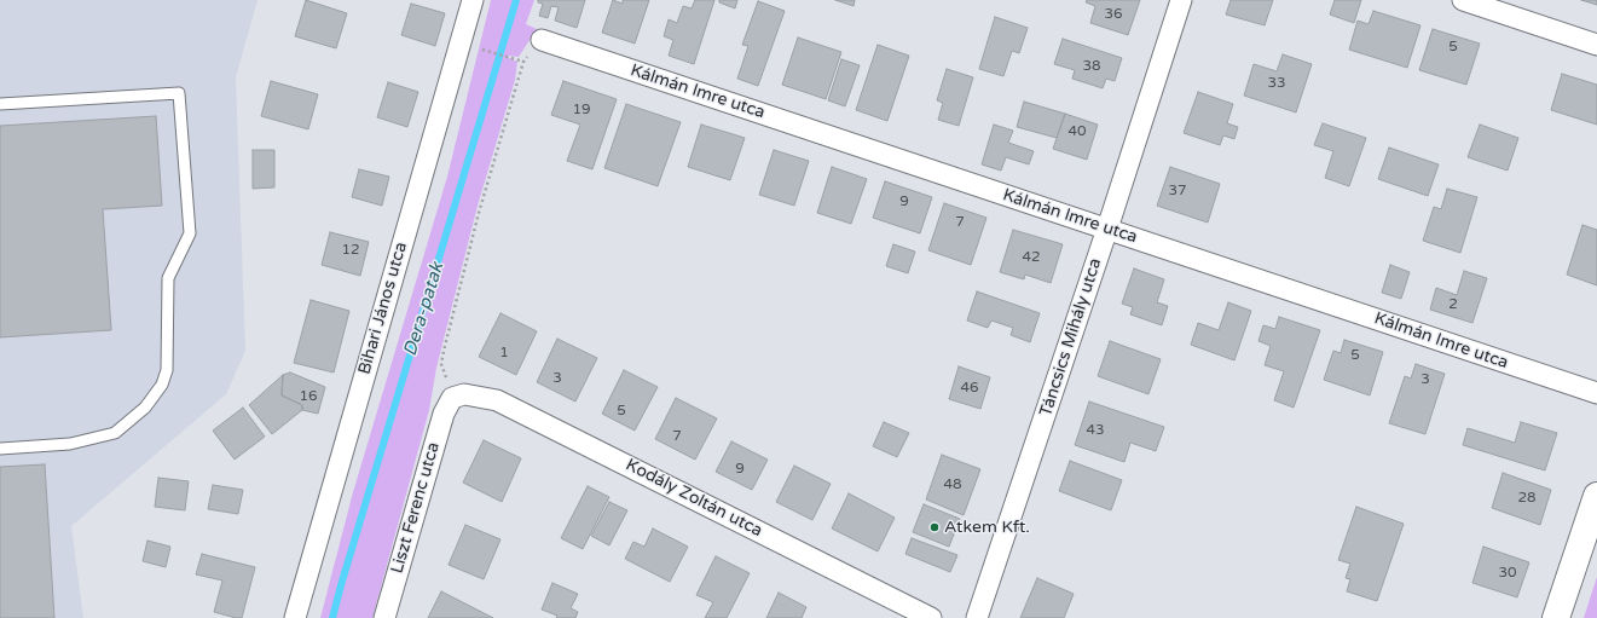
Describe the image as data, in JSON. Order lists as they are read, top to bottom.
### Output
{
  "streets": {
    "street": [
      "Kálmán Imre utca",
      "Bihari János utca",
      "Táncsics Mihály utca",
      "Kodály Zoltán utca",
      "Liszt Ferenc utca"
    ]
  },
  "crossings": [
    ["Kálmán Imre utca", "Táncsics Mihály utca"],
    ["Kodály Zoltán utca", "Liszt Ferenc utca"]
  ],
  "water": ["Dera-patak"],
  "places": ["Atkem Kft."],
  "house_numbers": [
    "36",
    "5",
    "38",
    "33",
    "19",
    "40",
    "37",
    "9",
    "7",
    "12",
    "42",
    "2",
    "1",
    "5",
    "3",
    "3",
    "46",
    "16",
    "5",
    "43",
    "7",
    "9",
    "48",
    "28",
    "30"
  ]
}
